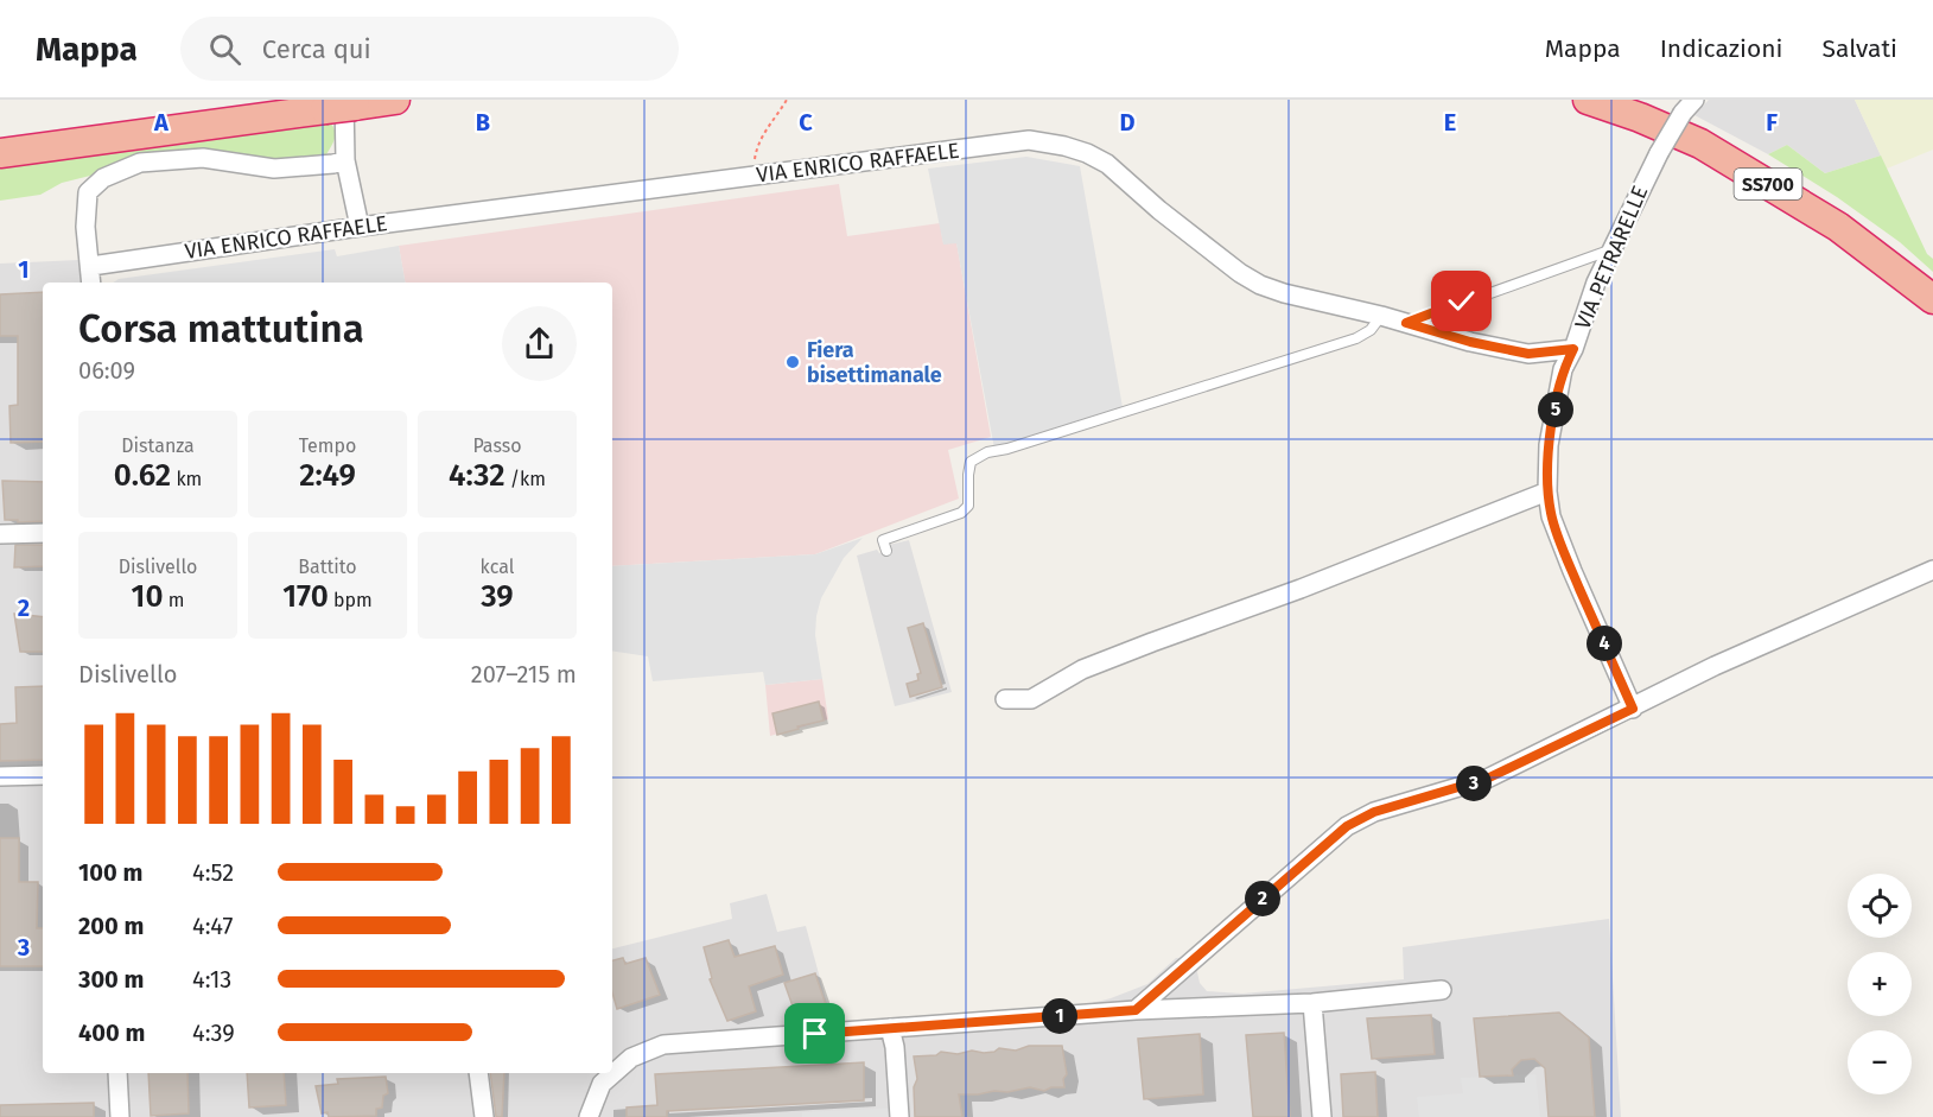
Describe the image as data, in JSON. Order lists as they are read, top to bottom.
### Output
{
  "streets": {
    "highway": ["SS700"],
    "street": ["VIA ENRICO RAFFAELE", "VIA PETRARELLE"]
  },
  "crossings": [
    ["VIA ENRICO RAFFAELE", "VIA PETRARELLE"]
  ],
  "places": ["Fiera bisettimanale"],
  "page": {
    "header": "Mappa",
    "search": "Cerca qui",
    "nav": ["Mappa", "Indicazioni", "Salvati"],
    "heading": ["Corsa mattutina", "06:09"],
    "pins": [
      "5",
      "4",
      "3",
      "2",
      "1"
    ],
    "stats": [
      ["Distanza", "0.62 km"],
      ["Tempo", "2:49"],
      ["Passo", "4:32 /km"],
      ["Dislivello", "10 m"],
      ["Battito", "170 bpm"],
      ["kcal", "39"]
    ],
    "chart": ["Dislivello", "207–215 m"],
    "list": [
      {
        "name": "100 m",
        "note": "4:52"
      },
      {
        "name": "200 m",
        "note": "4:47"
      },
      {
        "name": "300 m",
        "note": "4:13"
      },
      {
        "name": "400 m",
        "note": "4:39"
      }
    ],
    "map_buttons": ["+", "−"]
  },
  "grid": {
    "columns": [
      "A",
      "B",
      "C",
      "D",
      "E",
      "F"
    ],
    "rows": ["1", "2", "3"]
  }
}
